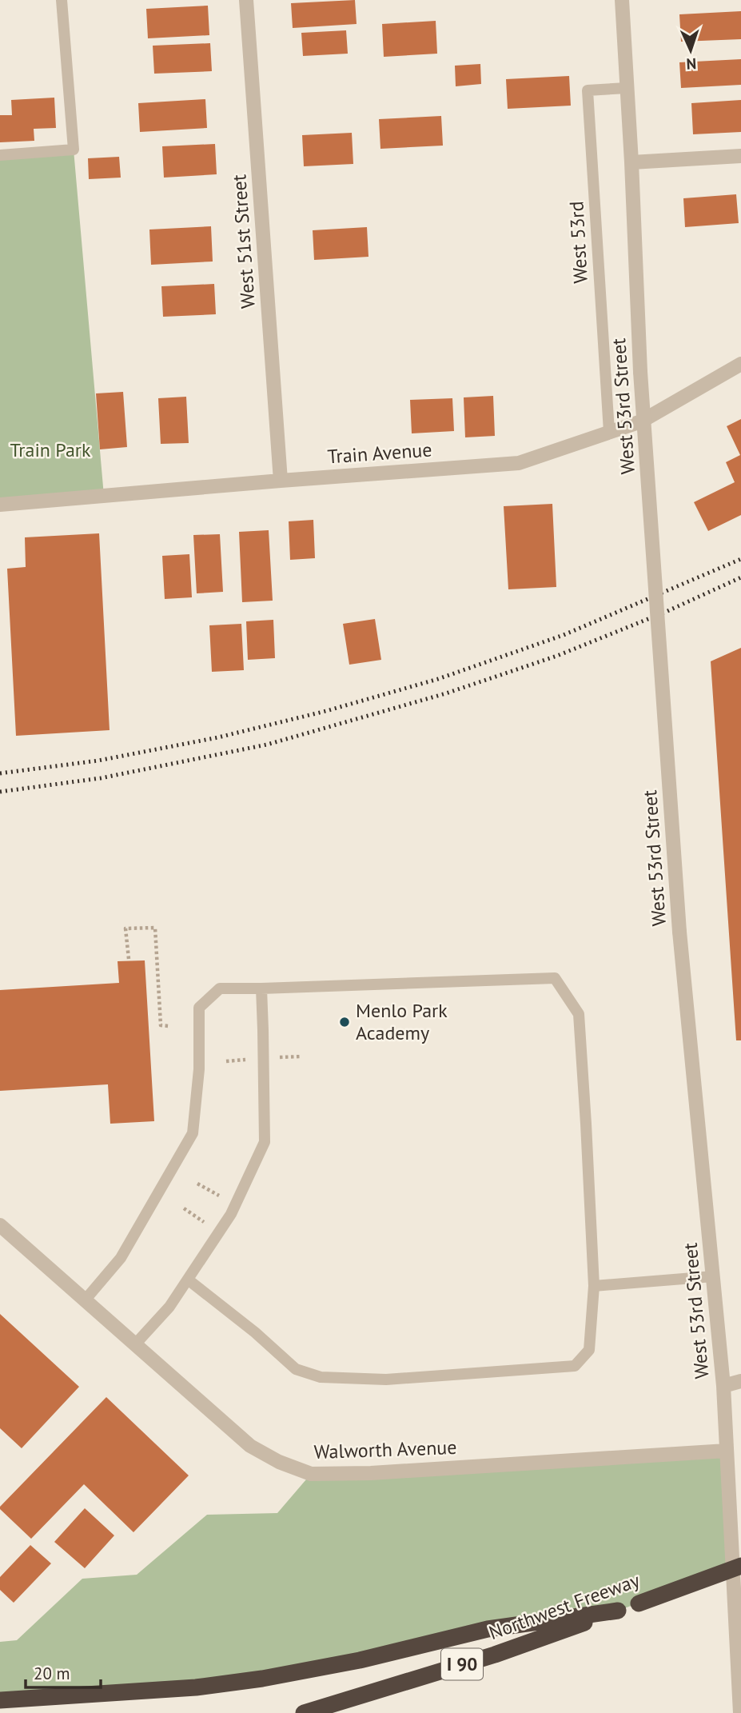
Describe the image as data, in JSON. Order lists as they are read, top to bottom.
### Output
{
  "streets": {
    "highway": ["Northwest Freeway", "I 90"],
    "street": [
      "West 51st Street",
      "West 53rd Street",
      "Train Avenue",
      "Walworth Avenue"
    ],
    "lane": ["West 53rd"]
  },
  "crossings": [
    ["West 51st Street", "Train Avenue"],
    ["West 53rd", "West 53rd Street"],
    ["West 53rd", "Train Avenue"],
    ["West 53rd Street", "Walworth Avenue"]
  ],
  "parks": ["Train Park"],
  "places": ["Menlo Park Academy"],
  "scale_bar": "20 m",
  "north": "bottom"
}
